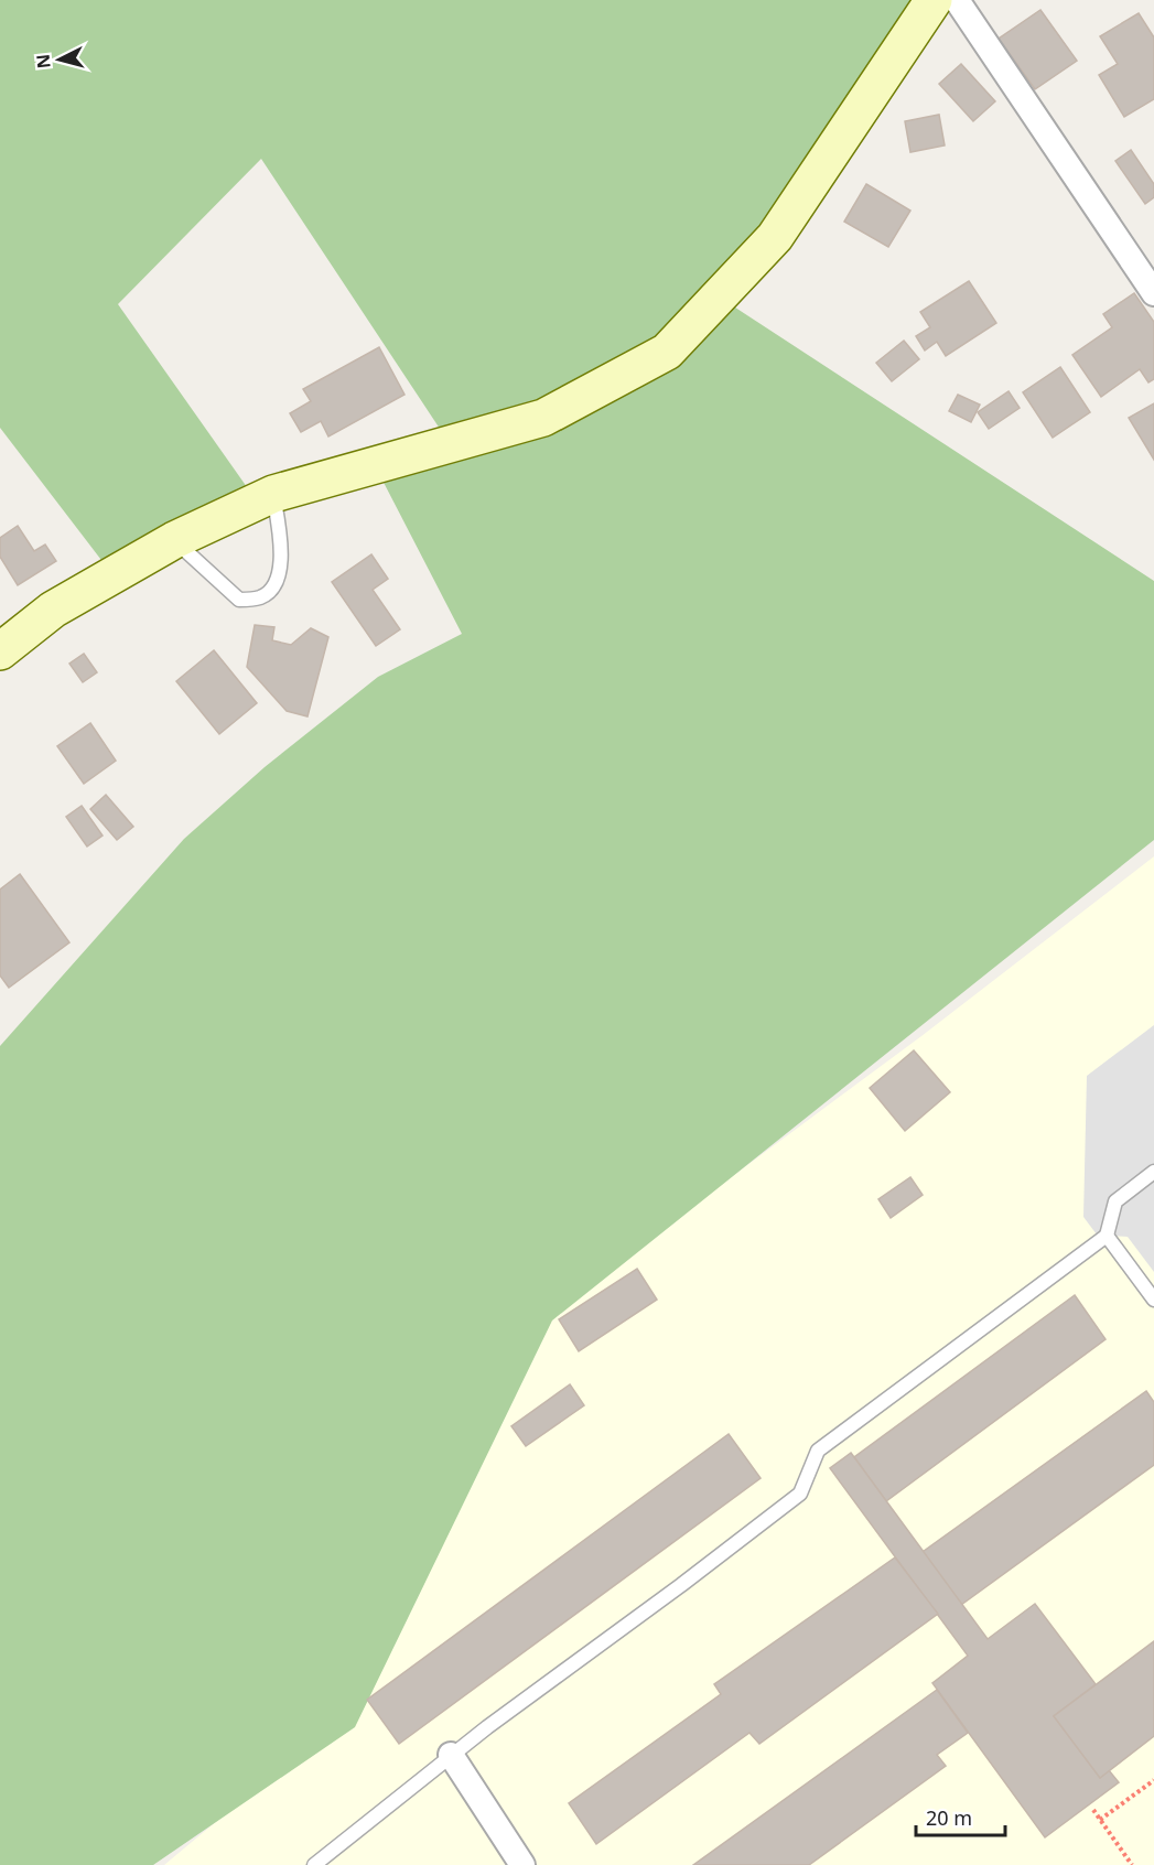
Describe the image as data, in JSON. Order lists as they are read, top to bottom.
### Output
{
  "scale_bar": "20 m",
  "north": "left"
}
